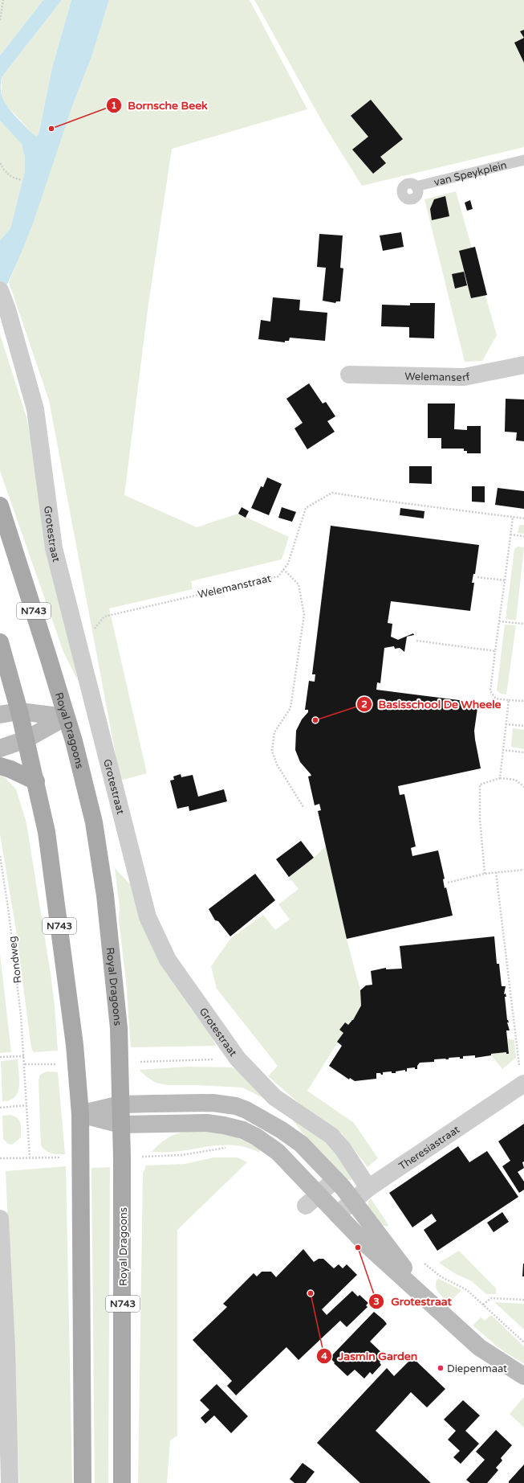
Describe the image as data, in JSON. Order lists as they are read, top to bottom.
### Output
{
  "streets": {
    "main road": ["N743", "Royal Dragoons"],
    "street": ["Welemanserf", "Grotestraat", "Theresiastraat"],
    "lane": ["van Speykplein"],
    "path": ["Welemanstraat", "Rondweg"]
  },
  "crossings": [
    ["Grotestraat", "Welemanstraat"],
    ["Grotestraat", "Theresiastraat"]
  ],
  "places": [
    "Bornsche Beek",
    "Basisschool De Wheele",
    "Grotestraat",
    "Jasmin Garden",
    "Diepenmaat"
  ]
}
